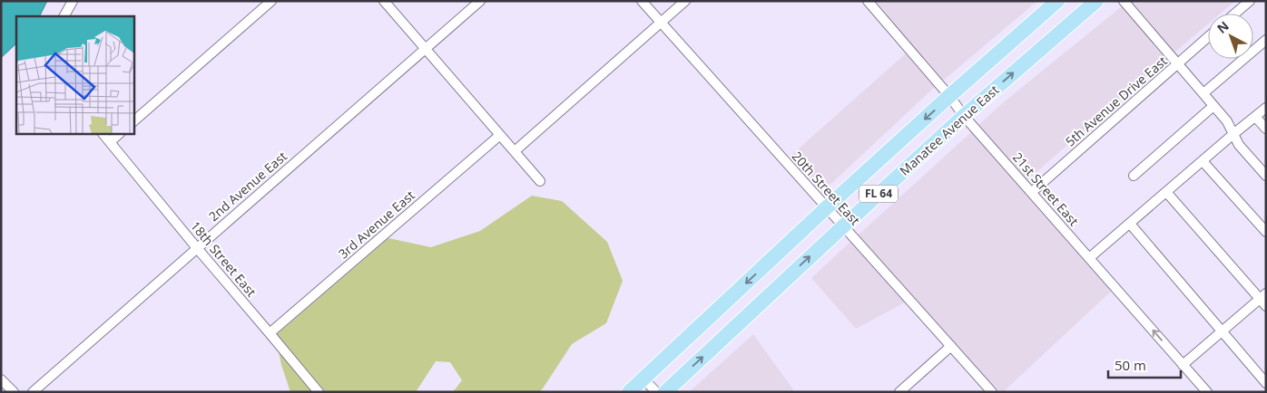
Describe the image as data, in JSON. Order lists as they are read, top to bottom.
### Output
{
  "streets": {
    "main road": ["Manatee Avenue East", "FL 64"],
    "street": [
      "5th Avenue Drive East",
      "2nd Avenue East",
      "20th Street East",
      "21st Street East",
      "3rd Avenue East",
      "18th Street East"
    ]
  },
  "crossings": [
    ["5th Avenue Drive East", "21st Street East"],
    ["Manatee Avenue East", "20th Street East"],
    ["Manatee Avenue East", "21st Street East"],
    ["2nd Avenue East", "18th Street East"],
    ["3rd Avenue East", "18th Street East"]
  ],
  "scale_bar": "50 m",
  "north": "top left"
}
